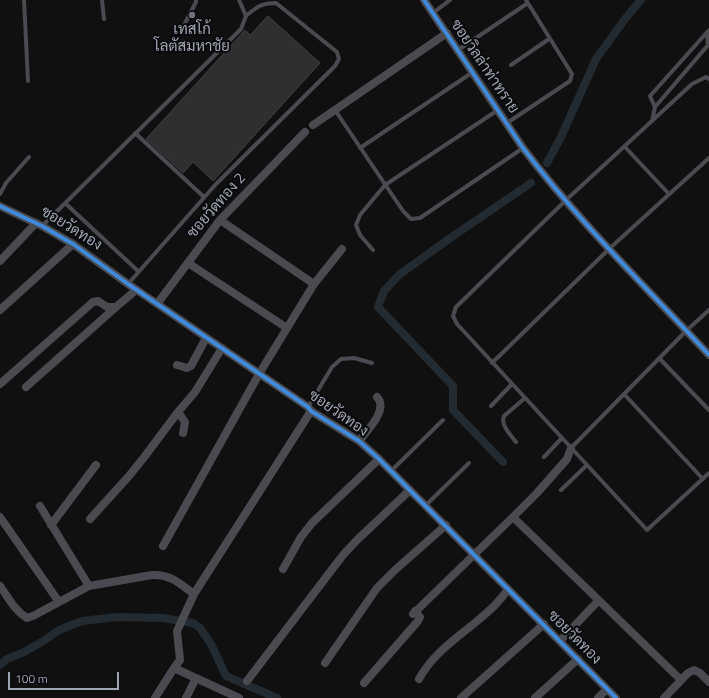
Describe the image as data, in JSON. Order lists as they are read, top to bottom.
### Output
{
  "streets": {
    "street": ["ซอยวิลล่าท่าทราย", "ซอยวัดทอง 2", "ซอยวัดทอง"]
  },
  "crossings": [
    ["ซอยวัดทอง 2", "ซอยวัดทอง"]
  ],
  "places": ["เทสโก้ โลตัสมหาชัย"],
  "scale_bar": "100 m"
}
